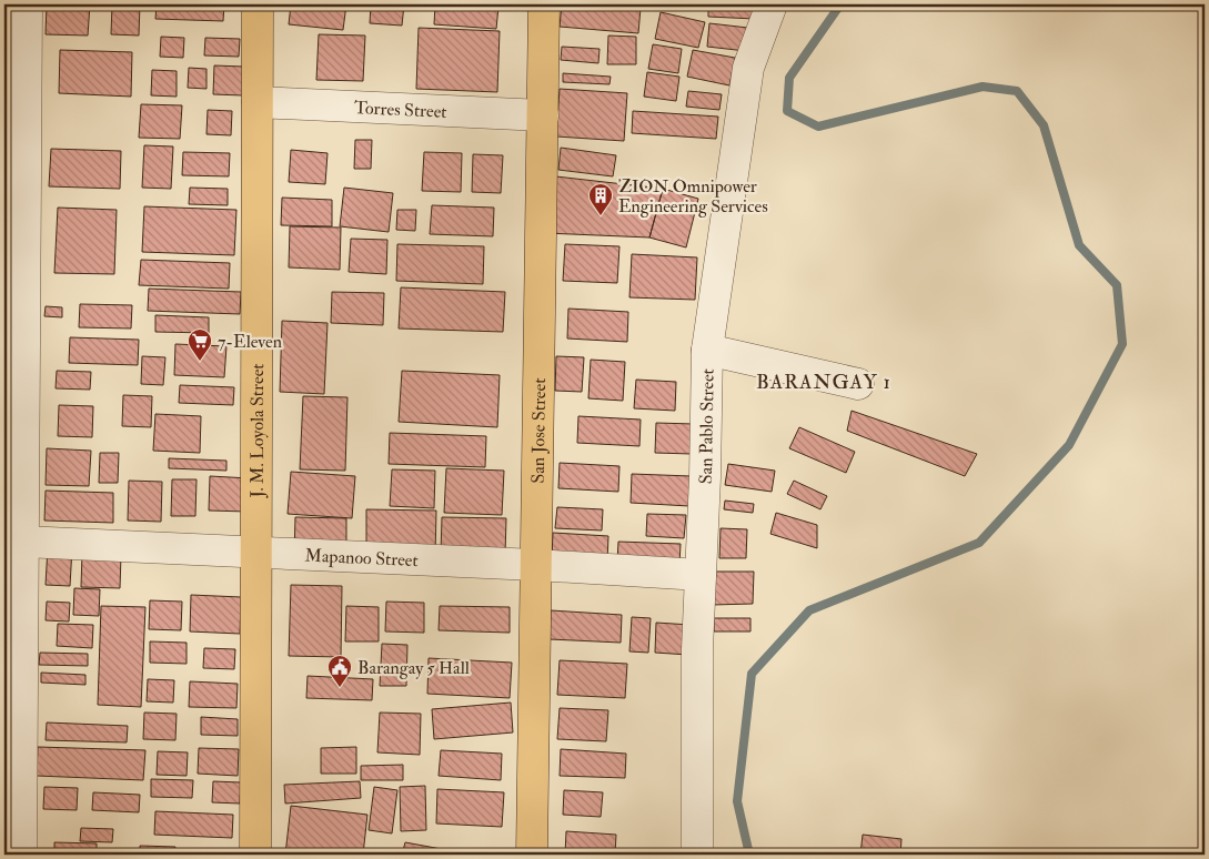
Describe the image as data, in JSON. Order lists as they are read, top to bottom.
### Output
{
  "streets": {
    "main road": ["J. M. Loyola Street", "San Jose Street"],
    "street": ["Torres Street", "San Pablo Street", "Mapanoo Street"]
  },
  "crossings": [
    ["Torres Street", "J. M. Loyola Street"],
    ["Torres Street", "San Jose Street"],
    ["San Pablo Street", "Mapanoo Street"],
    ["J. M. Loyola Street", "Mapanoo Street"],
    ["San Jose Street", "Mapanoo Street"]
  ],
  "districts": ["BARANGAY 1"],
  "places": {
    "building": ["ZION Omnipower Engineering Services"],
    "supermarket": ["7-Eleven"],
    "public building": ["Barangay 5 Hall"]
  }
}
